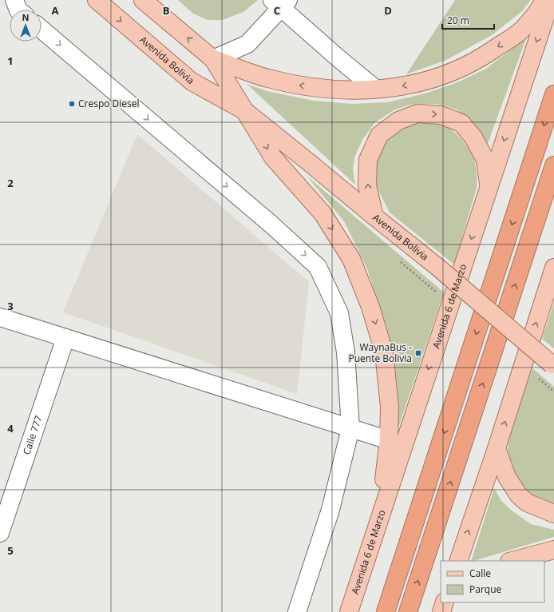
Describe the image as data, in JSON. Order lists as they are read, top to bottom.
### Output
{
  "streets": {
    "main road": ["Avenida Bolivia", "Avenida 6 de Marzo"],
    "street": ["Calle 777"]
  },
  "places": {
    "other": ["Crespo Diesel"],
    "transit": ["WaynaBus - Puente Bolivia"]
  },
  "legend": ["Calle", "Parque"],
  "scale_bar": "20 m",
  "north": "top",
  "grid": {
    "columns": [
      "A",
      "B",
      "C",
      "D"
    ],
    "rows": [
      "1",
      "2",
      "3",
      "4",
      "5"
    ]
  }
}
